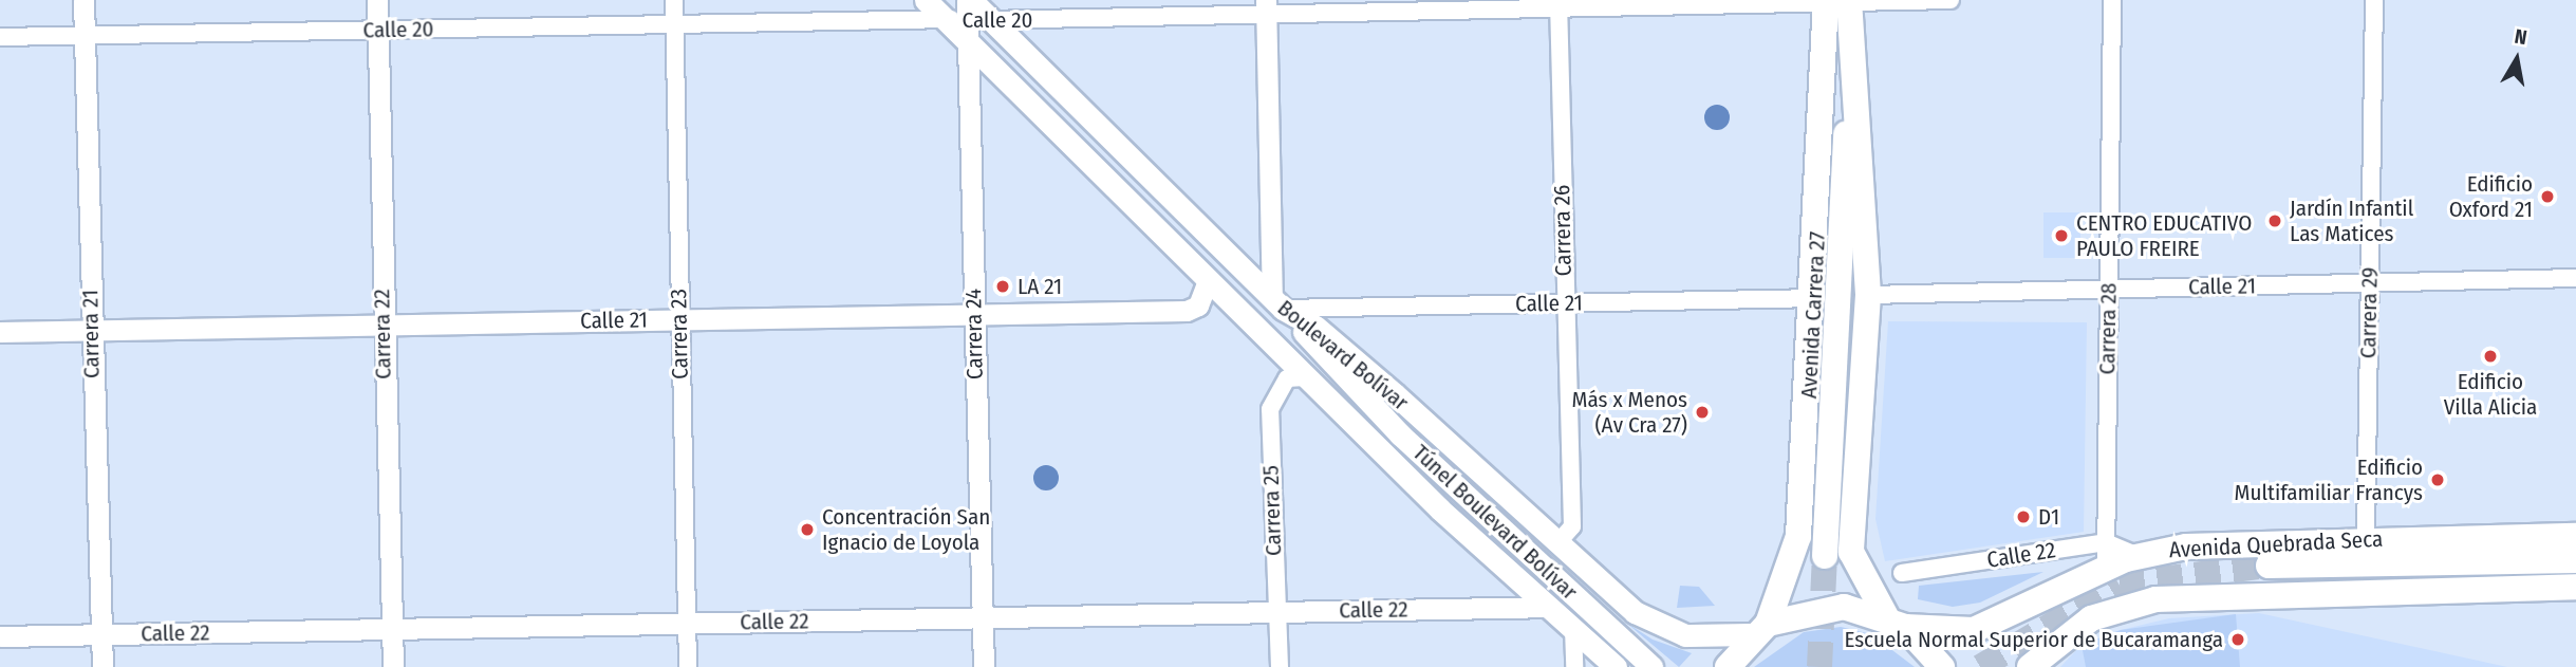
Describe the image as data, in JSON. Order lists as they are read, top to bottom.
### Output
{
  "streets": {
    "main road": [
      "Avenida Carrera 27",
      "Boulevard Bolívar",
      "Túnel Boulevard Bolívar",
      "Avenida Quebrada Seca"
    ],
    "street": [
      "Calle 20",
      "Carrera 26",
      "Calle 21",
      "Carrera 29",
      "Carrera 28",
      "Carrera 21",
      "Carrera 22",
      "Carrera 23",
      "Carrera 24",
      "Carrera 25",
      "Calle 22"
    ]
  },
  "crossings": [
    ["Calle 20", "Carrera 26"],
    ["Calle 20", "Avenida Carrera 27"],
    ["Calle 20", "Carrera 21"],
    ["Calle 20", "Carrera 22"],
    ["Calle 20", "Carrera 23"],
    ["Calle 20", "Carrera 24"],
    ["Calle 20", "Boulevard Bolívar"],
    ["Carrera 26", "Calle 21"],
    ["Carrera 26", "Boulevard Bolívar"],
    ["Calle 21", "Carrera 29"],
    ["Calle 21", "Avenida Carrera 27"],
    ["Calle 21", "Carrera 28"],
    ["Calle 21", "Carrera 21"],
    ["Calle 21", "Carrera 22"],
    ["Calle 21", "Carrera 23"],
    ["Calle 21", "Carrera 24"],
    ["Calle 21", "Boulevard Bolívar"],
    ["Calle 21", "Túnel Boulevard Bolívar"],
    ["Carrera 29", "Avenida Quebrada Seca"],
    ["Avenida Carrera 27", "Boulevard Bolívar"],
    ["Avenida Carrera 27", "Avenida Quebrada Seca"],
    ["Carrera 28", "Avenida Quebrada Seca"],
    ["Carrera 28", "Calle 22"],
    ["Carrera 21", "Calle 22"],
    ["Carrera 22", "Calle 22"],
    ["Carrera 23", "Calle 22"],
    ["Carrera 24", "Boulevard Bolívar"],
    ["Carrera 24", "Calle 22"],
    ["Boulevard Bolívar", "Carrera 25"],
    ["Boulevard Bolívar", "Túnel Boulevard Bolívar"],
    ["Boulevard Bolívar", "Avenida Quebrada Seca"],
    ["Boulevard Bolívar", "Calle 22"],
    ["Carrera 25", "Calle 22"]
  ],
  "places": [
    "Edificio Oxford 21",
    "Jardín Infantil Las Matices",
    "CENTRO EDUCATIVO PAULO FREIRE",
    "LA 21",
    "Edificio Villa Alicia",
    "Más x Menos (Av Cra 27)",
    "Edificio Multifamiliar Francys",
    "D1",
    "Concentración San Ignacio de Loyola",
    "Escuela Normal Superior de Bucaramanga"
  ],
  "north": "top"
}
